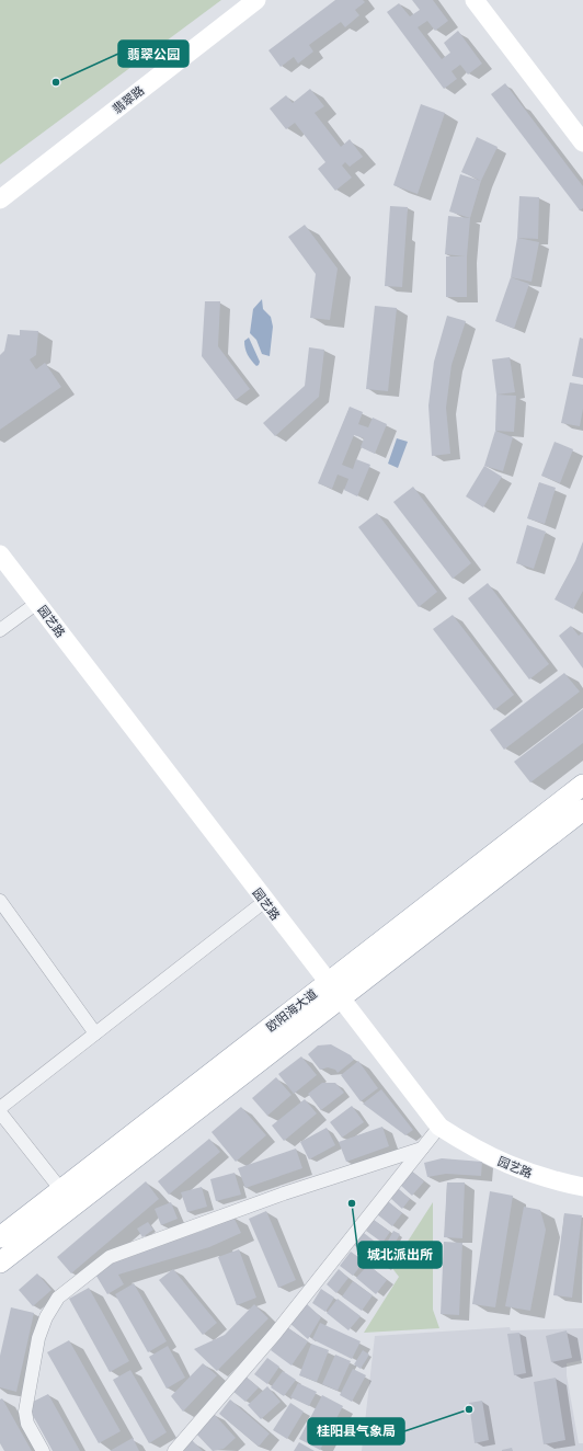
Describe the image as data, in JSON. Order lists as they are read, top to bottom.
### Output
{
  "streets": {
    "main road": ["欧阳海大道"],
    "street": ["翡翠路", "园艺路"]
  },
  "crossings": [
    ["园艺路", "欧阳海大道"]
  ],
  "places": ["翡翠公园", "城北派出所", "桂阳县气象局"]
}
